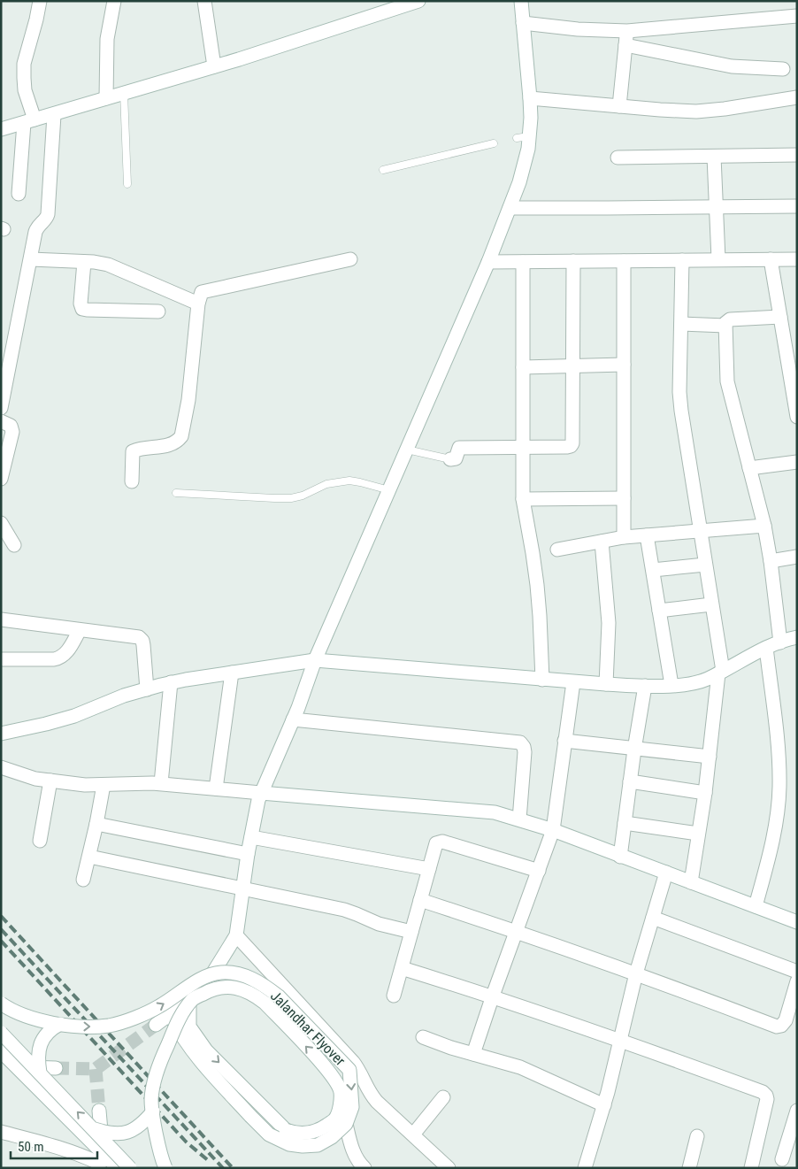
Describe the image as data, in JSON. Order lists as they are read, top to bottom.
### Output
{
  "streets": {
    "street": ["Jalandhar Flyover"]
  },
  "scale_bar": "50 m"
}
